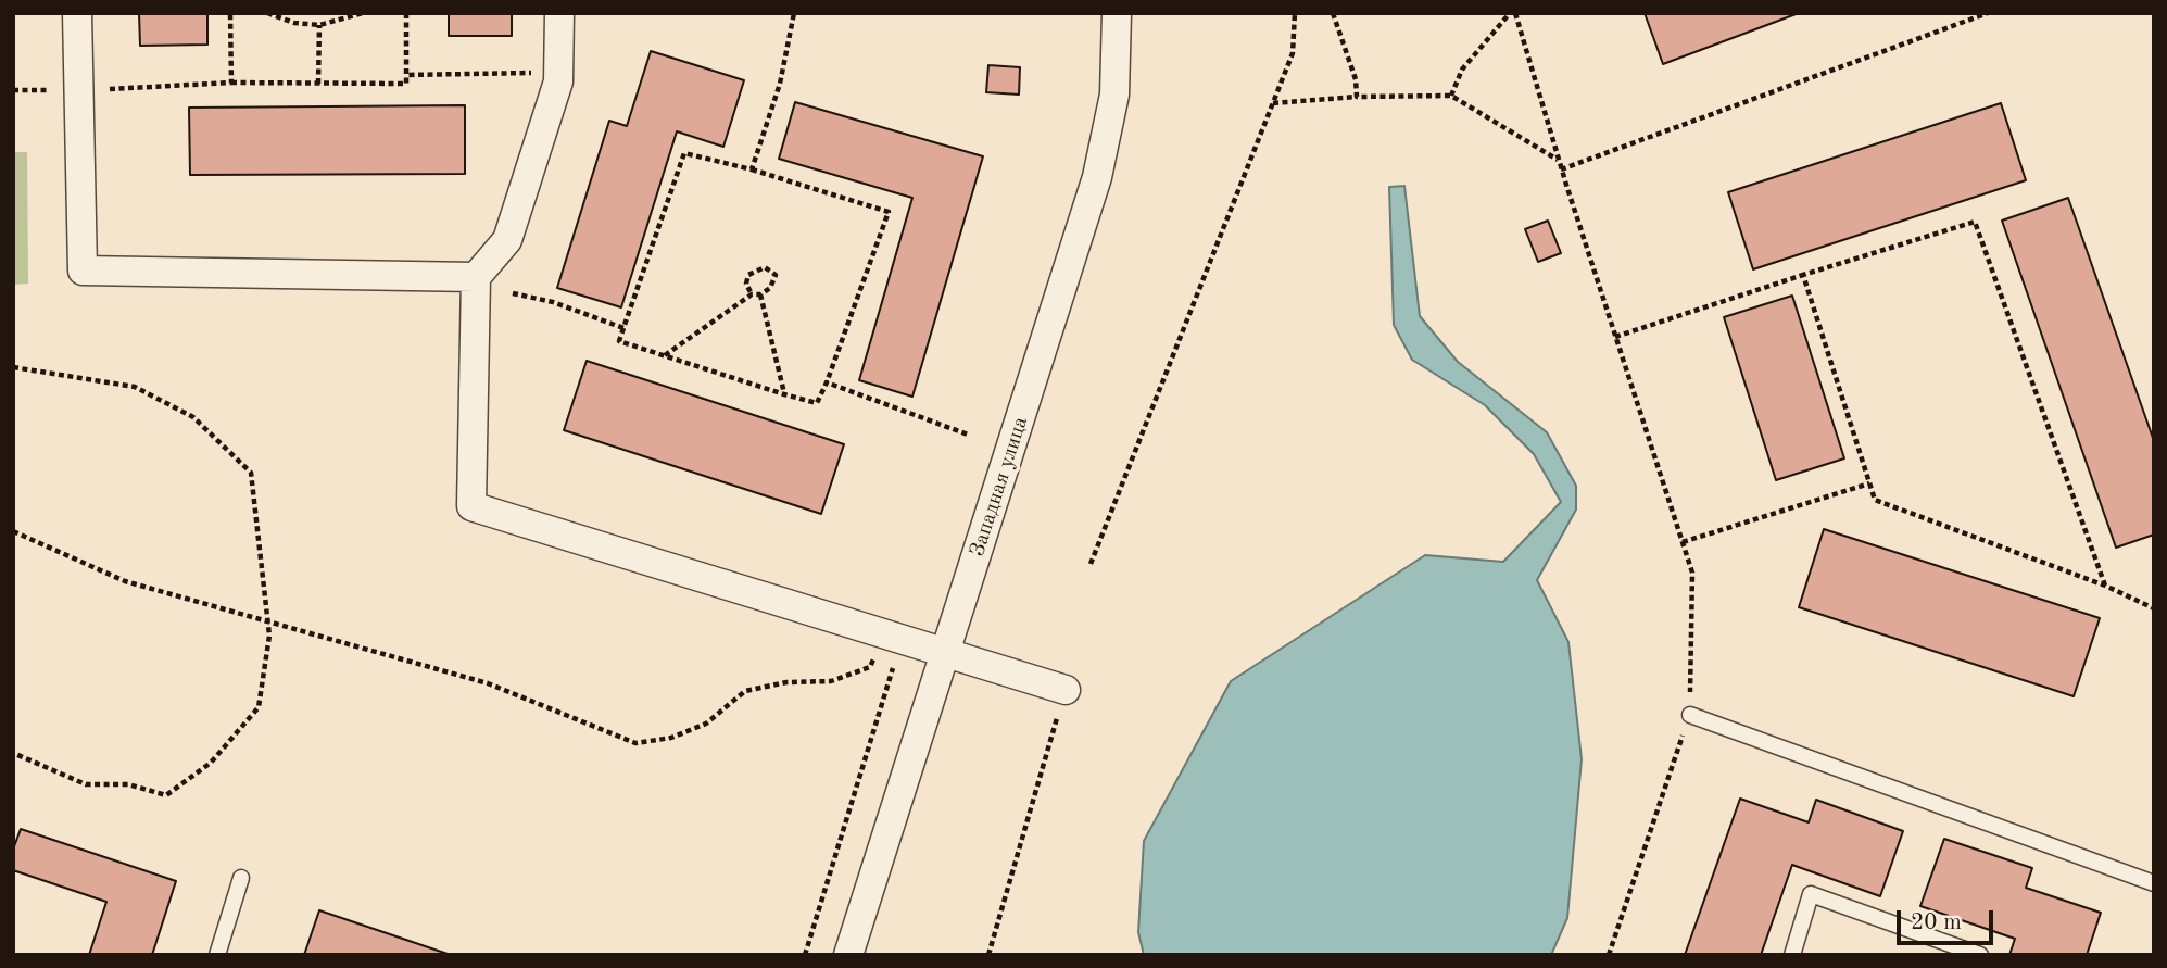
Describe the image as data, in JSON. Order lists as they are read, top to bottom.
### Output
{
  "streets": {
    "street": ["Западная улица"]
  },
  "scale_bar": "20 m"
}
